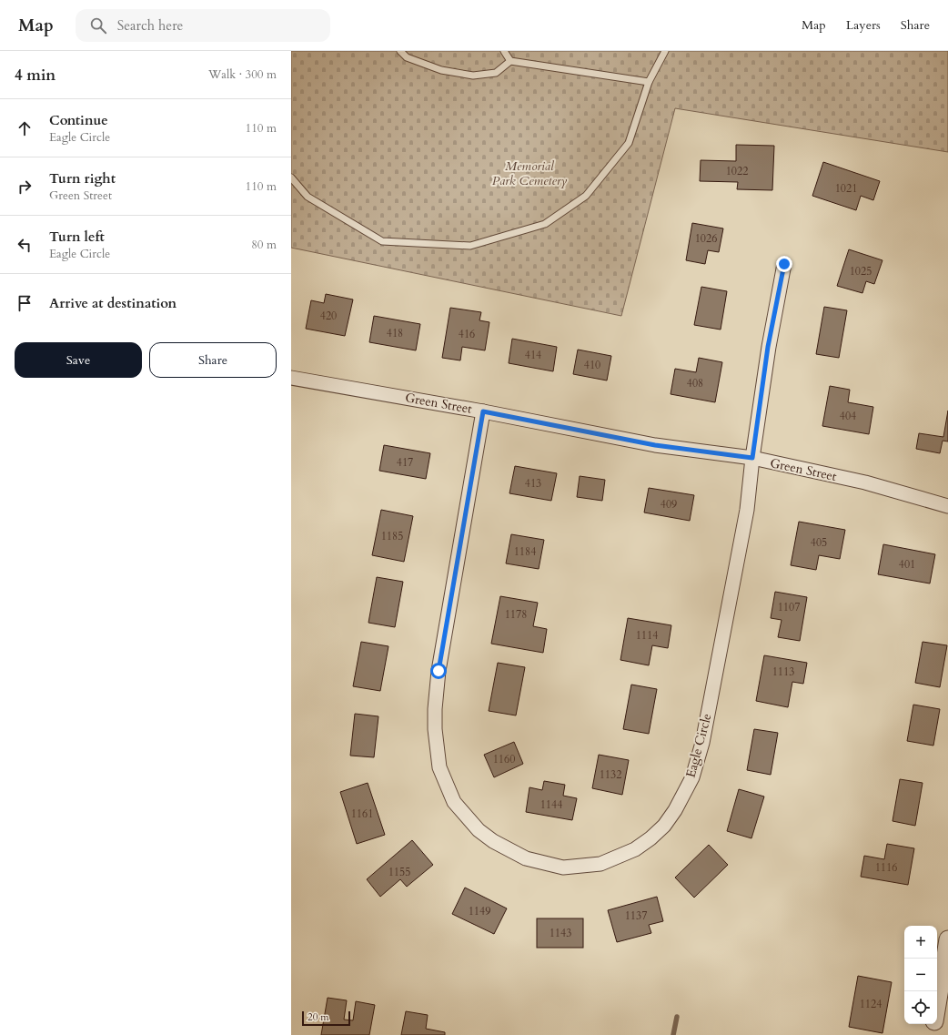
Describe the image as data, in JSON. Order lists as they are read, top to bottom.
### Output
{
  "streets": {
    "street": ["Green Street", "Eagle Circle"]
  },
  "crossings": [
    ["Green Street", "Eagle Circle"]
  ],
  "parks": ["Memorial Park Cemetery"],
  "house_numbers": [
    "1022",
    "1021",
    "1026",
    "1025",
    "420",
    "418",
    "416",
    "414",
    "410",
    "408",
    "404",
    "417",
    "413",
    "409",
    "1185",
    "405",
    "1184",
    "401",
    "1107",
    "1178",
    "1114",
    "1113",
    "1160",
    "1132",
    "1144",
    "1161",
    "1116",
    "1155",
    "1149",
    "1137",
    "1143",
    "1124"
  ],
  "scale_bar": "20 m",
  "page": {
    "header": "Map",
    "search": "Search here",
    "nav": ["Map", "Layers", "Share"],
    "heading": ["4 min", "Walk · 300 m"],
    "list": [
      ["Continue", "Eagle Circle", "110 m"],
      ["Turn right", "Green Street", "110 m"],
      ["Turn left", "Eagle Circle", "80 m"],
      "Arrive at destination"
    ],
    "buttons": ["Save", "Share"],
    "map_buttons": ["+", "−"],
    "scale": "20 m"
  }
}
